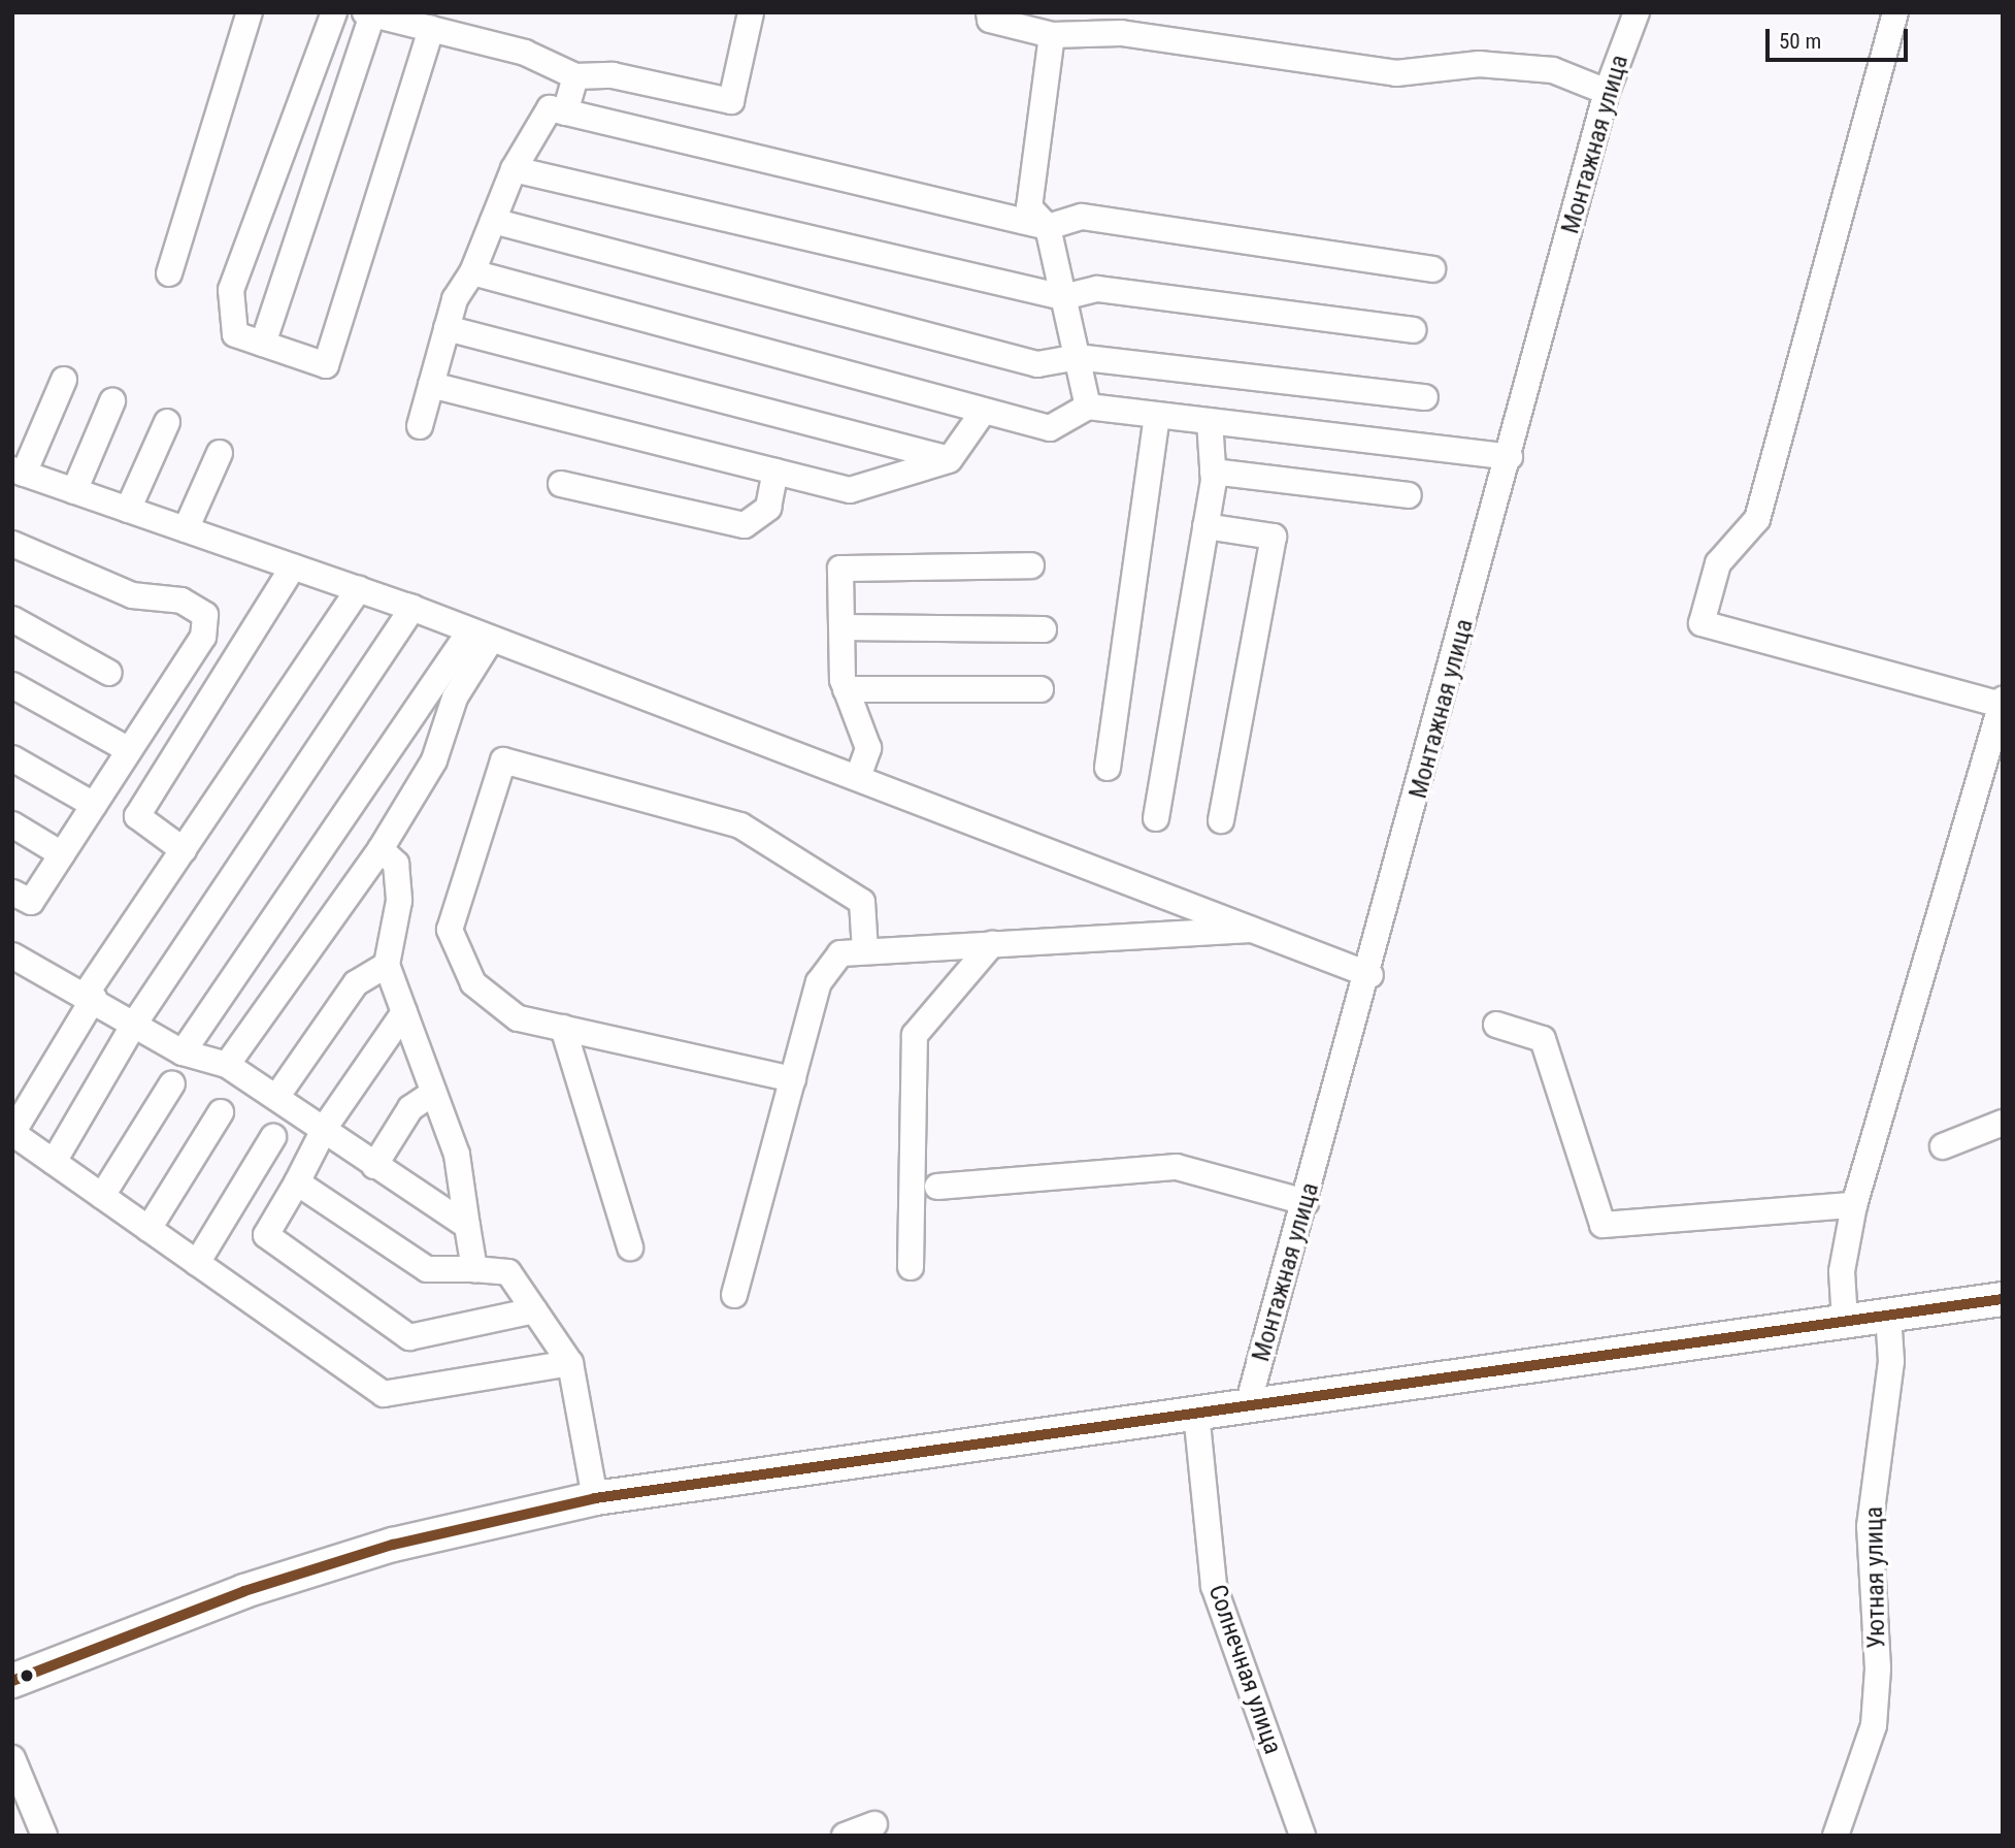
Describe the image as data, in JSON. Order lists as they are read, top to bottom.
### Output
{
  "streets": {
    "street": ["Монтажная улица", "Уютная улица", "Солнечная улица"]
  },
  "scale_bar": "50 m"
}
